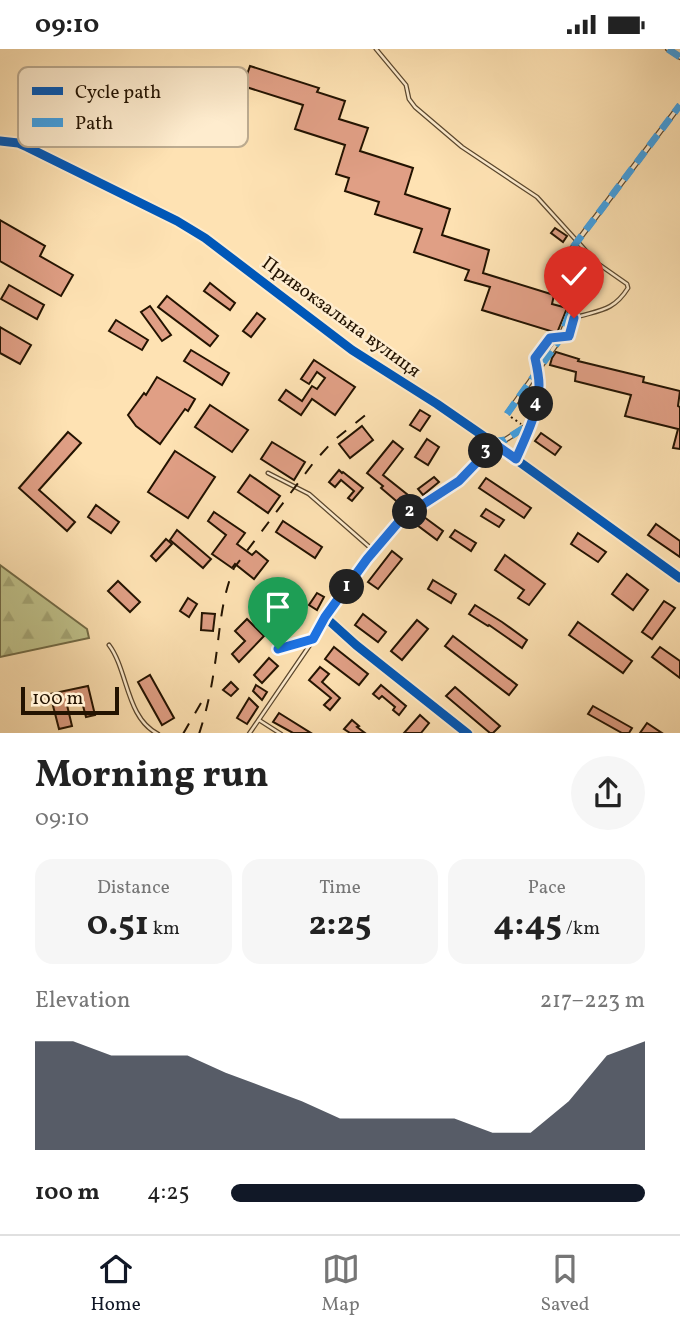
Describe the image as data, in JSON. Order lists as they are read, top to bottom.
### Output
{
  "streets": {
    "street": ["Привокзальна вулиця"]
  },
  "legend": ["Cycle path", "Path"],
  "scale_bar": "100 m",
  "page": {
    "status": "09:10",
    "pins": [
      "4",
      "3",
      "2",
      "1"
    ],
    "scale": "100 m",
    "heading": ["Morning run", "09:10"],
    "stats": [
      ["Distance", "0.51 km"],
      ["Time", "2:25"],
      ["Pace", "4:45 /km"]
    ],
    "chart": ["Elevation", "217–223 m"],
    "list": [
      {
        "name": "100 m",
        "note": "4:25"
      }
    ],
    "tabs": ["Home", "Map", "Saved"]
  }
}
